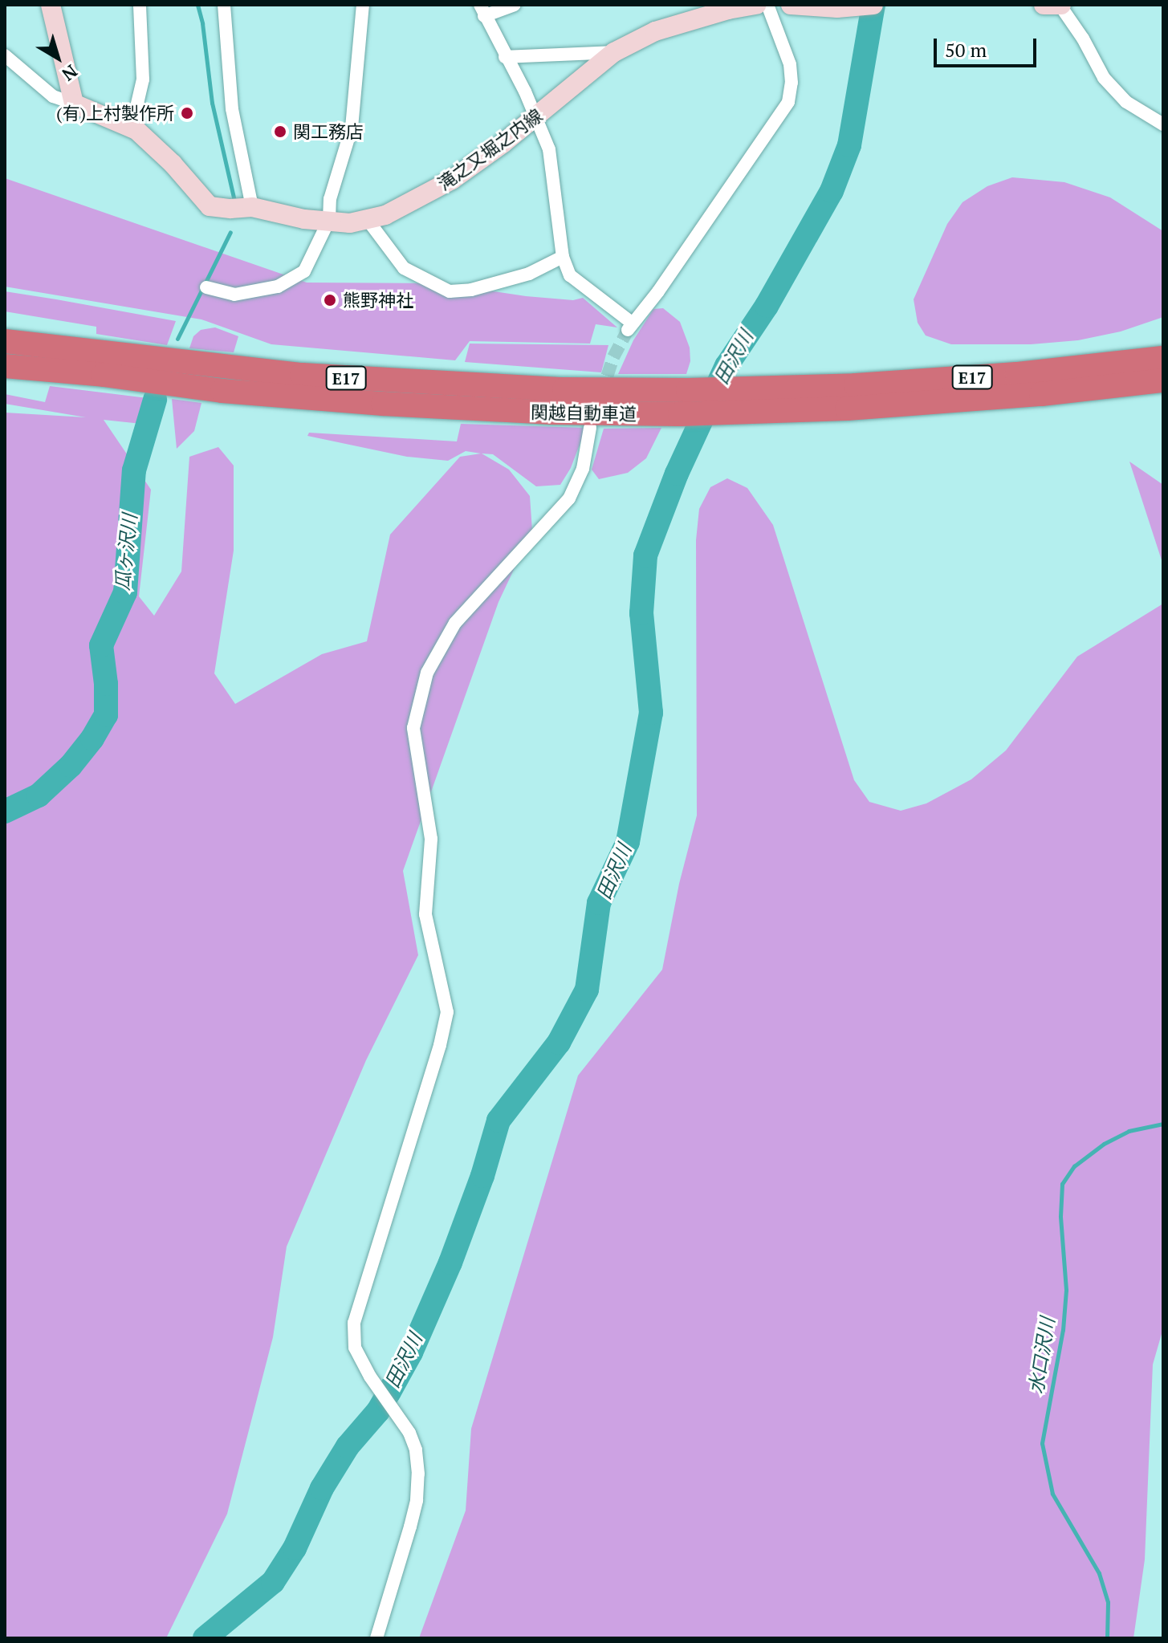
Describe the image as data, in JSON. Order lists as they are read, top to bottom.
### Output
{
  "streets": {
    "highway": ["E17", "関越自動車道"],
    "main road": ["滝之又堀之内線"]
  },
  "water": ["田沢川", "瓜ヶ沢川", "水口沢川"],
  "places": ["(有)上村製作所", "関工務店", "熊野神社"],
  "scale_bar": "50 m",
  "north": "bottom right"
}
